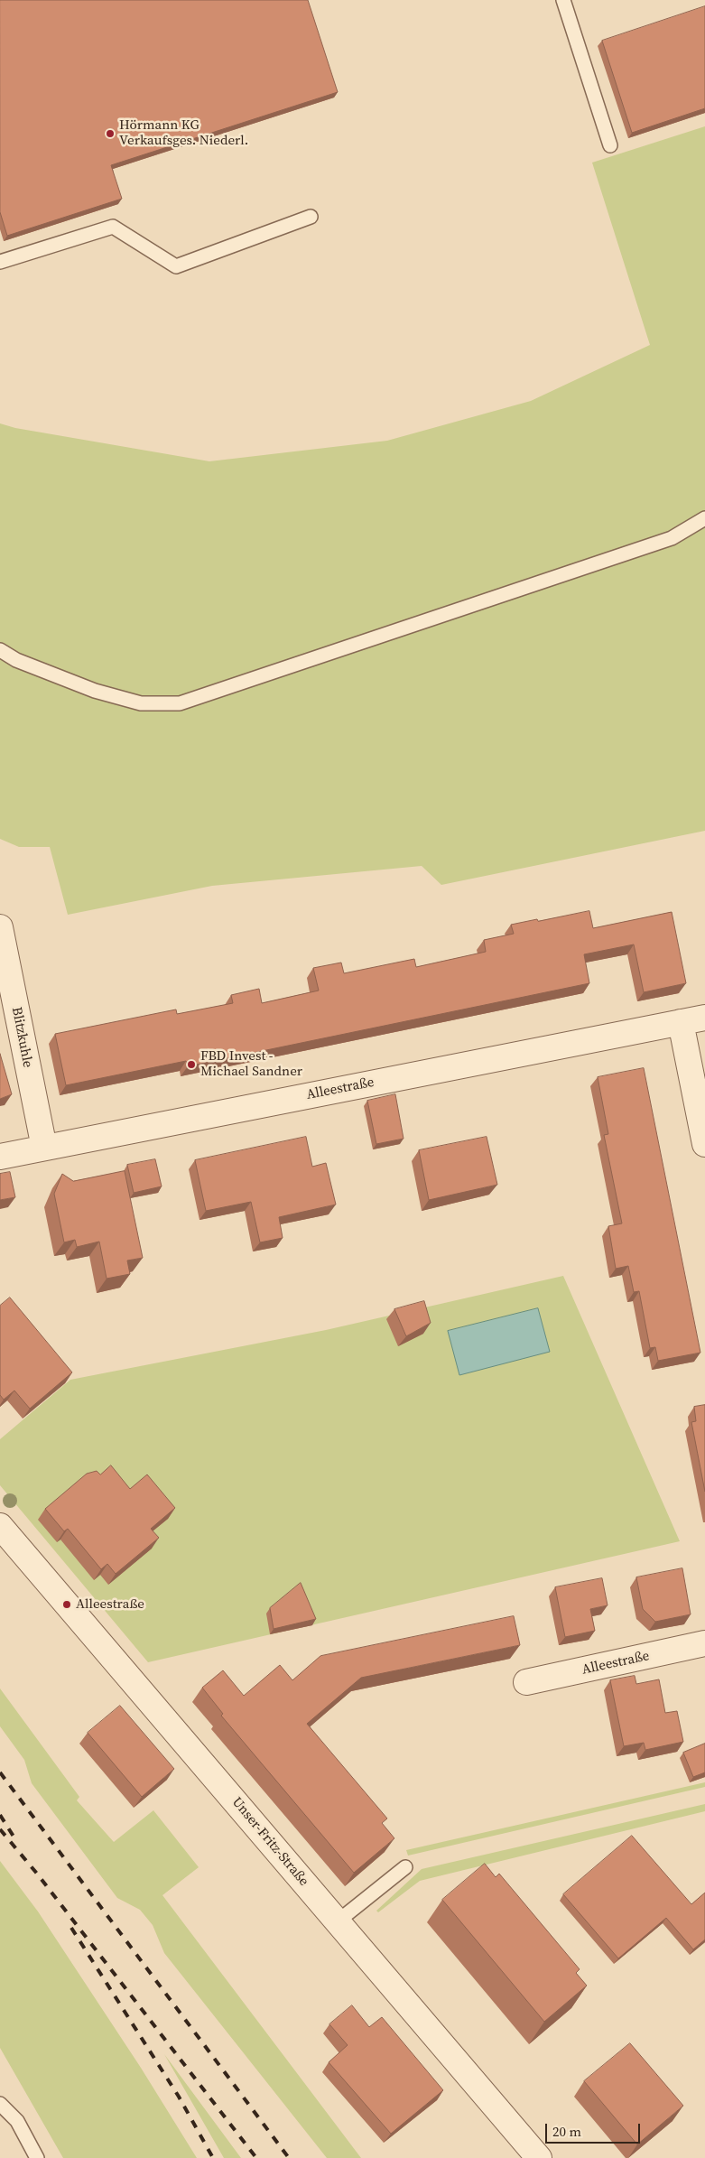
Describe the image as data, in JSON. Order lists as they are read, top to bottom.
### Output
{
  "streets": {
    "street": ["Blitzkuhle", "Alleestraße", "Unser-Fritz-Straße"]
  },
  "crossings": [
    ["Blitzkuhle", "Alleestraße"]
  ],
  "places": ["Hörmann KG Verkaufsges. Niederl.", "FBD Invest - Michael Sandner", "Alleestraße"],
  "scale_bar": "20 m"
}
